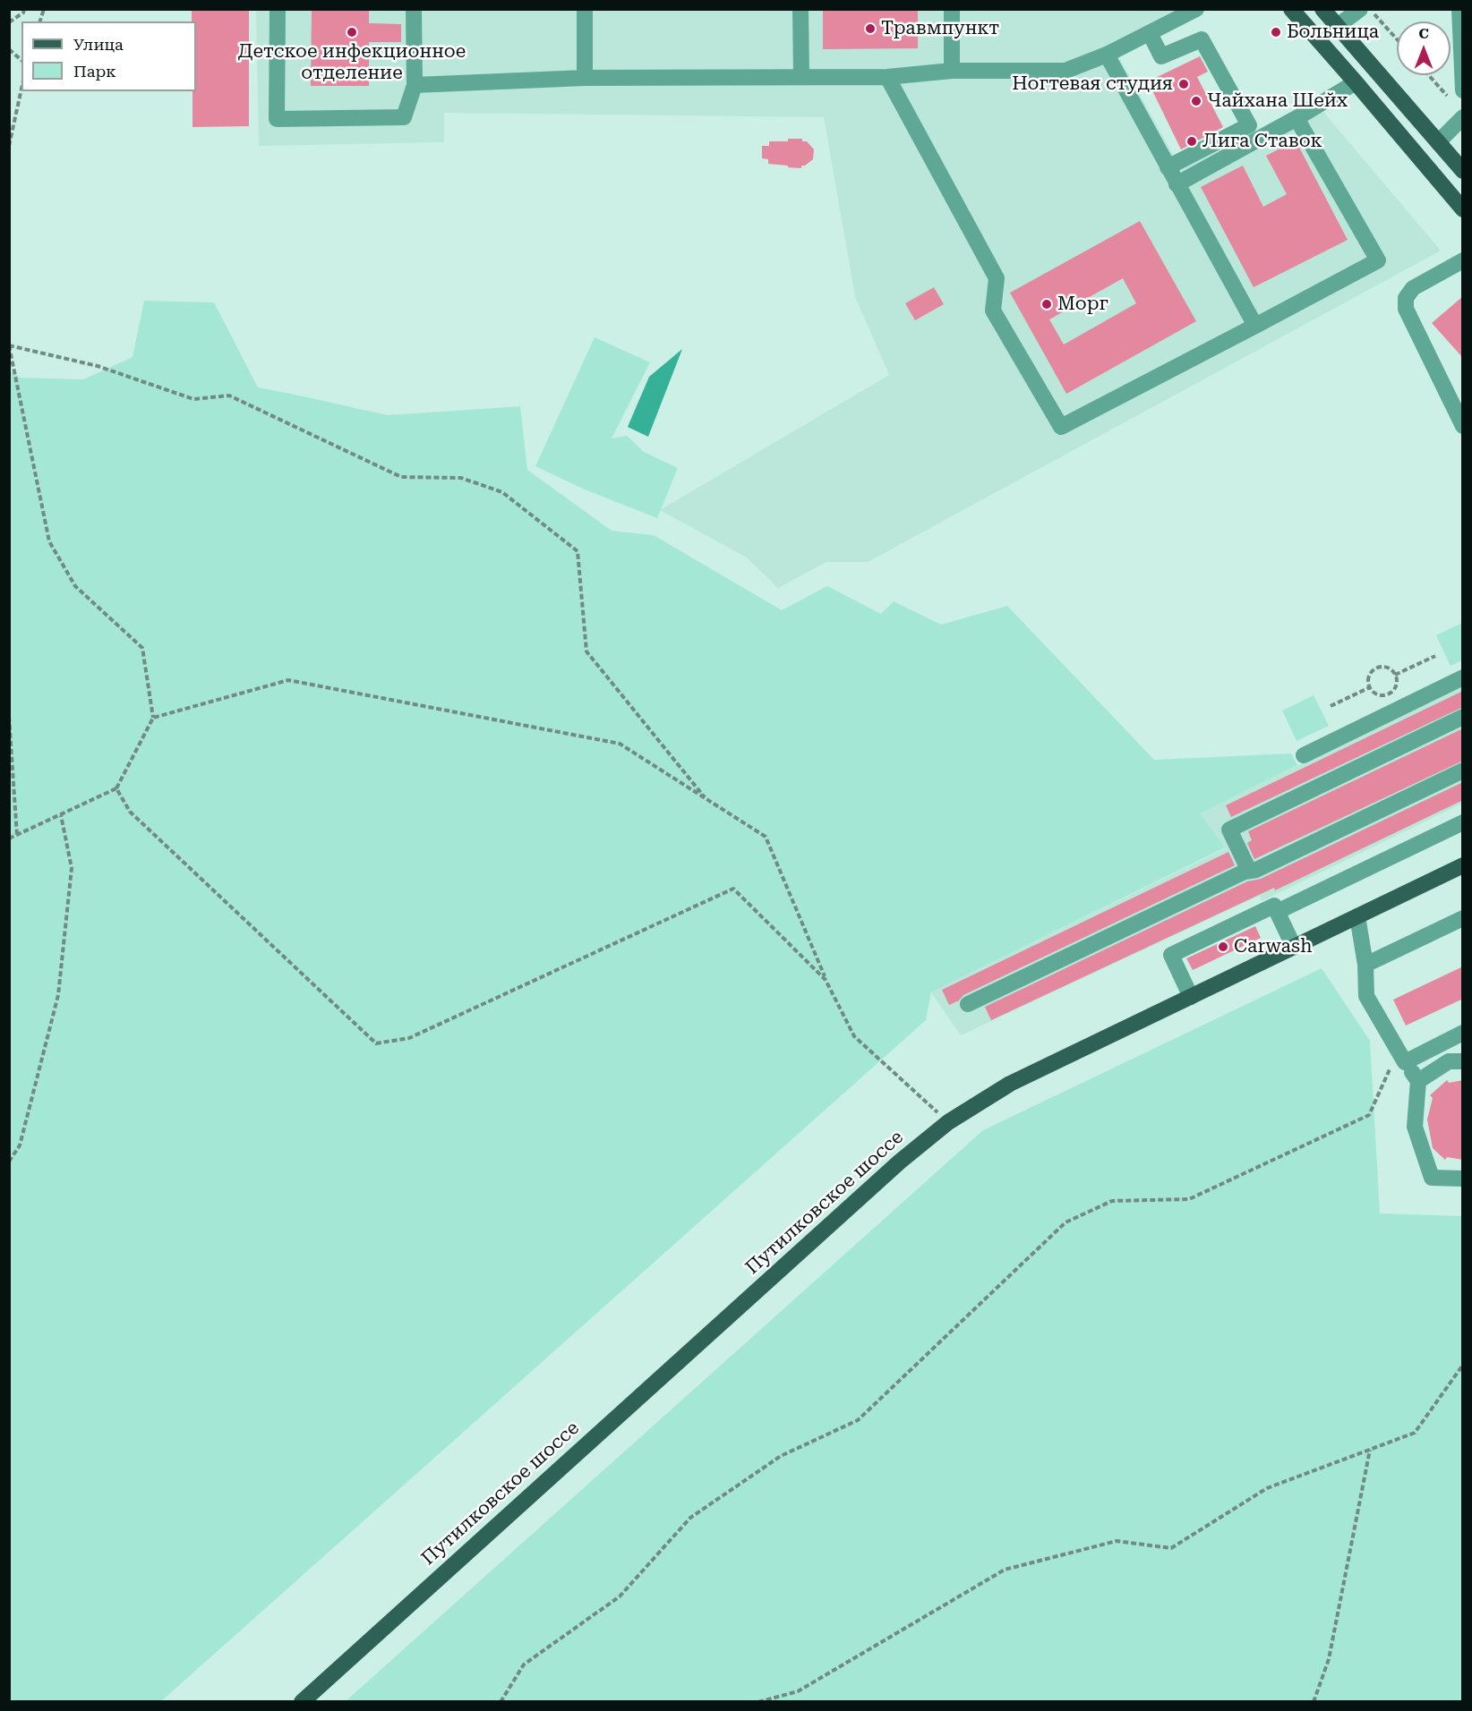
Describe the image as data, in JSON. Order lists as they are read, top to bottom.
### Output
{
  "streets": {
    "main road": ["Путилковское шоссе"]
  },
  "places": [
    "Травмпункт",
    "Детское инфекционное отделение",
    "Больница",
    "Ногтевая студия",
    "Чайхана Шейх",
    "Лига Ставок",
    "Морг",
    "Carwash"
  ],
  "legend": ["Улица", "Парк"],
  "north": "top"
}
